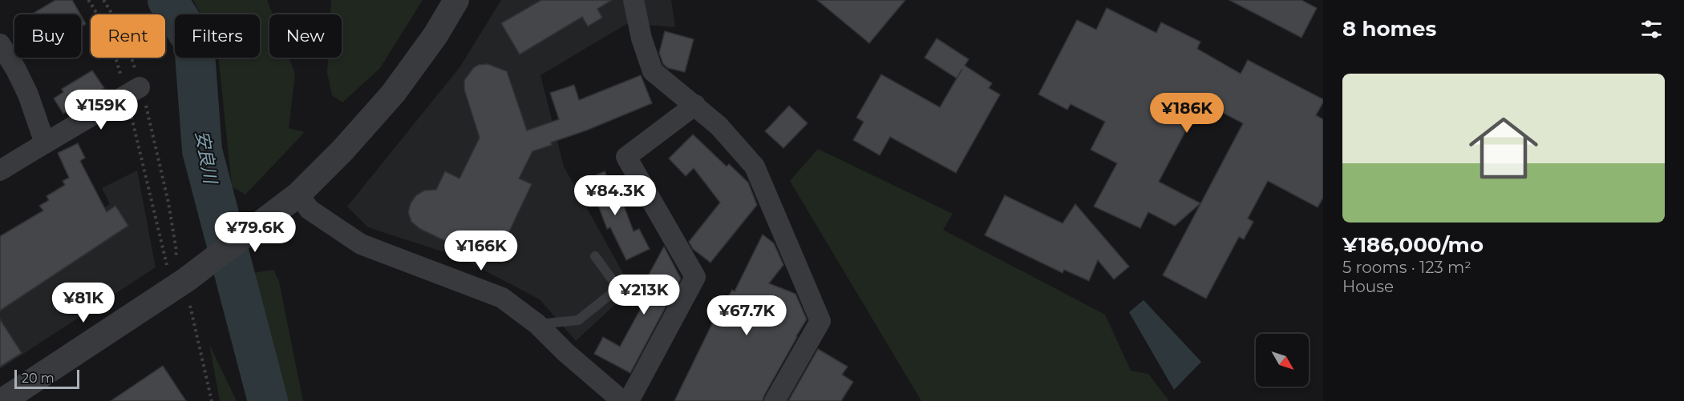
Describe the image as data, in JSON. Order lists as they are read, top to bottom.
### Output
{
  "water": ["安良川"],
  "scale_bar": "20 m",
  "north": "bottom right",
  "page": {
    "heading": "8 homes",
    "chip": [
      "Buy",
      "Rent",
      "Filters",
      "New"
    ],
    "list": [
      {
        "name": "¥186,000/mo",
        "note": "5 rooms · 123 m² · House"
      }
    ],
    "price": [
      "¥159K",
      "¥186K",
      "¥84.3K",
      "¥79.6K",
      "¥166K",
      "¥213K",
      "¥81K",
      "¥67.7K"
    ],
    "scale": "20 m"
  }
}
